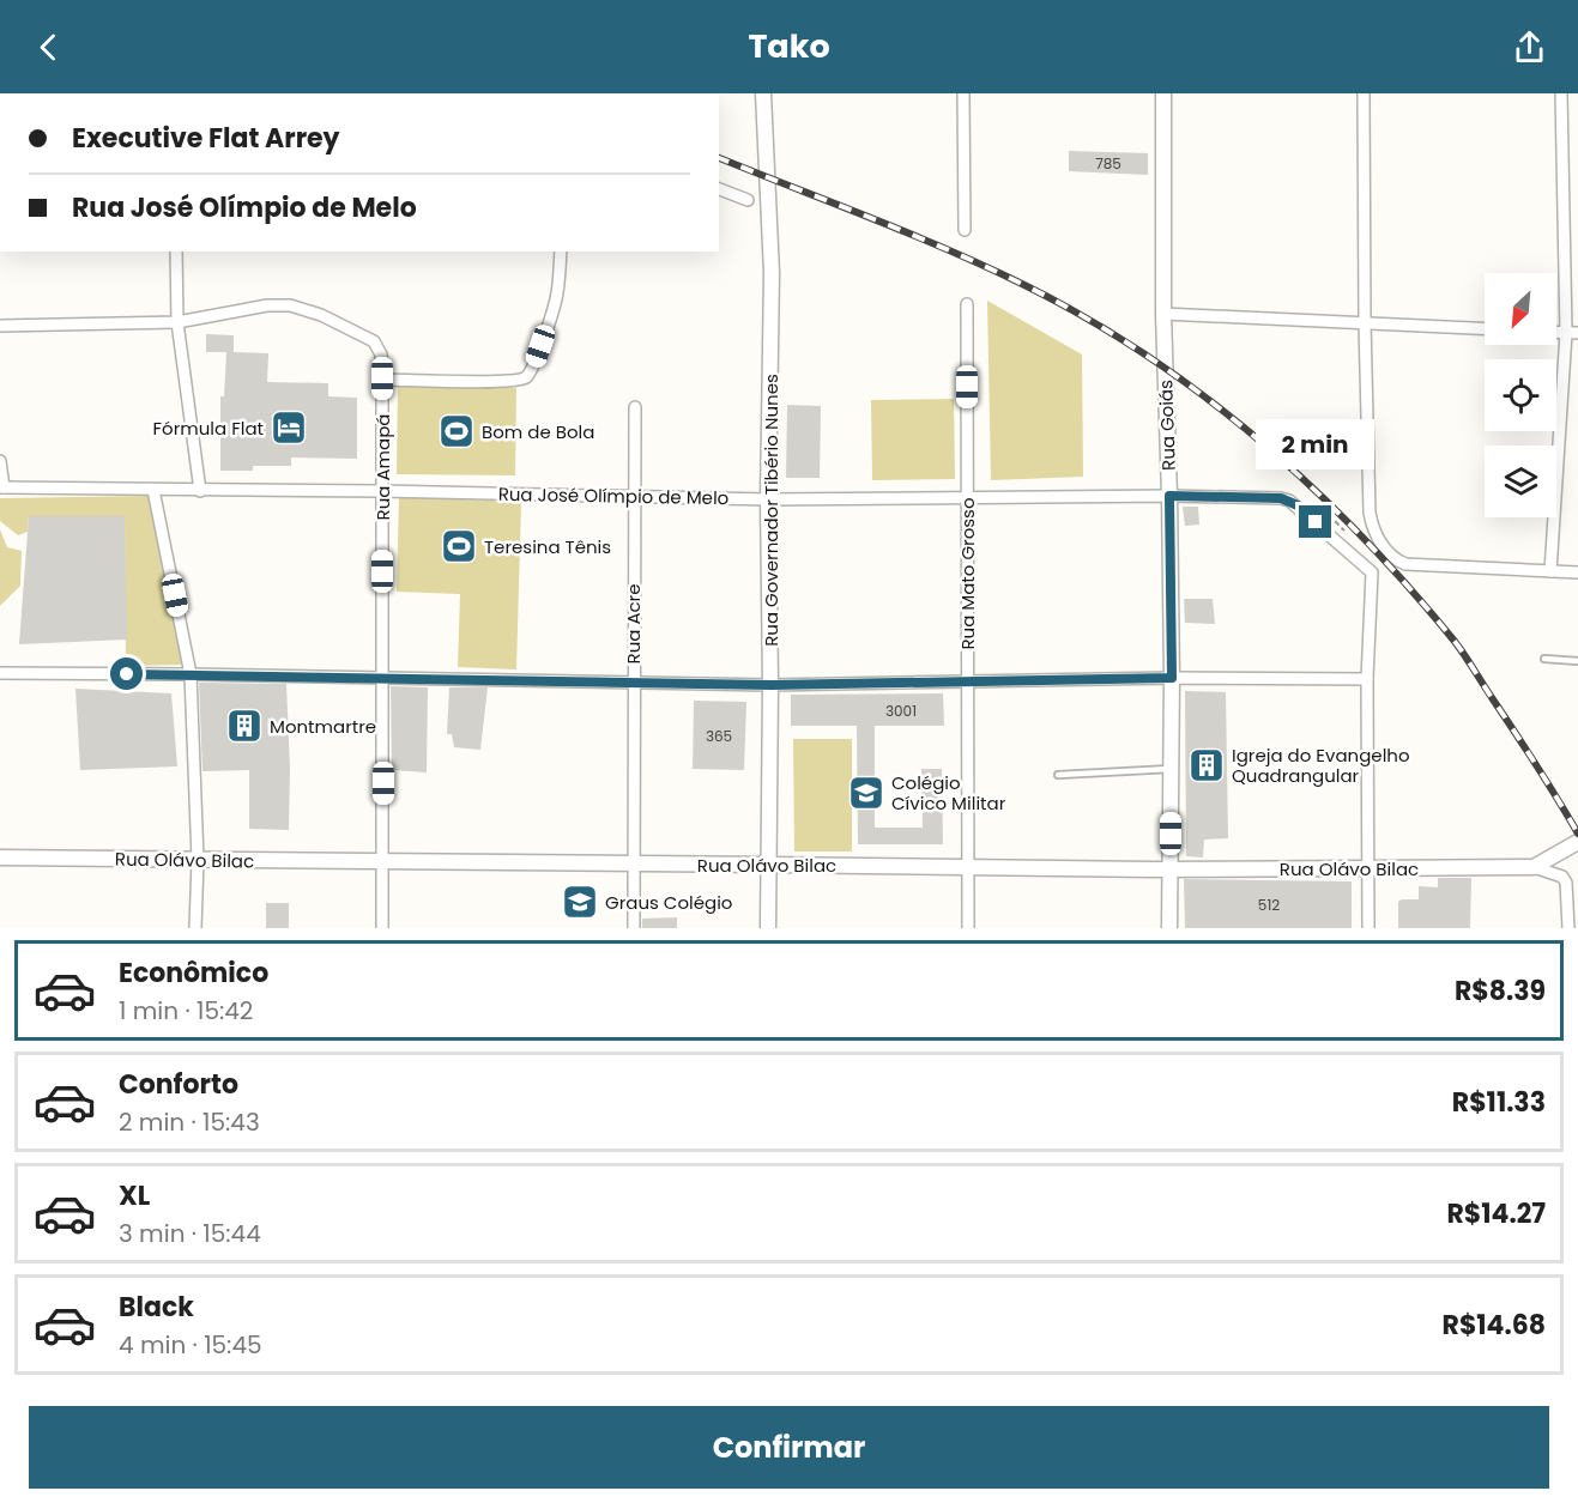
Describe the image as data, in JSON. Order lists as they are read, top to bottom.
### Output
{
  "streets": {
    "street": [
      "Rua Goiás",
      "Rua Amapá",
      "Rua José Olímpio de Melo",
      "Rua Governador Tibério Nunes",
      "Rua Mato Grosso",
      "Rua Acre",
      "Rua Olávo Bilac"
    ]
  },
  "crossings": [
    ["Rua Goiás", "Rua José Olímpio de Melo"],
    ["Rua Goiás", "Rua Olávo Bilac"],
    ["Rua Amapá", "Rua José Olímpio de Melo"],
    ["Rua Amapá", "Rua Olávo Bilac"],
    ["Rua José Olímpio de Melo", "Rua Governador Tibério Nunes"],
    ["Rua José Olímpio de Melo", "Rua Mato Grosso"],
    ["Rua José Olímpio de Melo", "Rua Acre"],
    ["Rua Governador Tibério Nunes", "Rua Olávo Bilac"],
    ["Rua Mato Grosso", "Rua Olávo Bilac"],
    ["Rua Acre", "Rua Olávo Bilac"]
  ],
  "places": {
    "hotel": ["Fórmula Flat"],
    "sports": ["Bom de Bola", "Teresina Tênis"],
    "building": ["Montmartre", "Igreja do Evangelho Quadrangular"],
    "school or university": ["Colégio Cívico Militar", "Graus Colégio"]
  },
  "house_numbers": [
    "785",
    "3001",
    "365",
    "512"
  ],
  "north": "bottom left",
  "page": {
    "header": "Tako",
    "banner": ["Executive Flat Arrey", "Rua José Olímpio de Melo"],
    "bubble": "2 min",
    "list": [
      {
        "name": "Econômico",
        "note": "1 min · 15:42",
        "value": "R$8.39"
      },
      {
        "name": "Conforto",
        "note": "2 min · 15:43",
        "value": "R$11.33"
      },
      {
        "name": "XL",
        "note": "3 min · 15:44",
        "value": "R$14.27"
      },
      {
        "name": "Black",
        "note": "4 min · 15:45",
        "value": "R$14.68"
      }
    ],
    "buttons": "Confirmar"
  }
}
